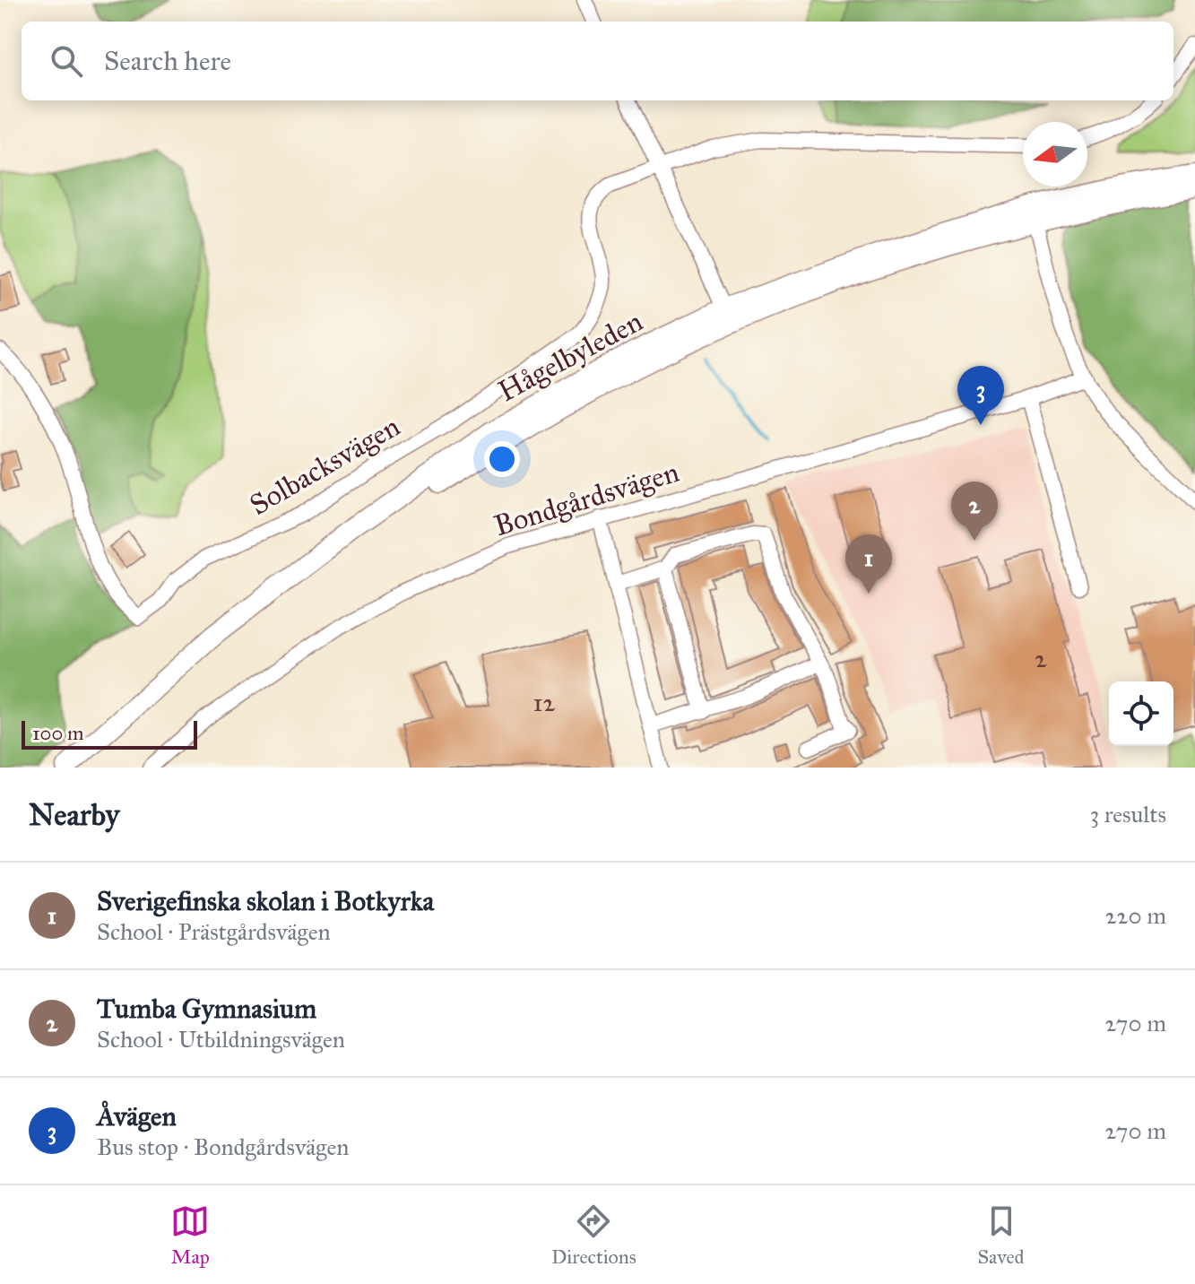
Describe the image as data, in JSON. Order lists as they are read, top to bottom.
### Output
{
  "streets": {
    "main road": ["Hågelbyleden"],
    "street": ["Solbacksvägen", "Bondgårdsvägen"]
  },
  "house_numbers": ["2", "12"],
  "scale_bar": "100 m",
  "north": "left",
  "page": {
    "search": "Search here",
    "pins": ["3", "2", "1"],
    "scale": "100 m",
    "heading": ["Nearby", "3 results"],
    "list": [
      {
        "mark": "1",
        "name": "Sverigefinska skolan i Botkyrka",
        "note": "School · Prästgårdsvägen",
        "value": "220 m"
      },
      {
        "mark": "2",
        "name": "Tumba Gymnasium",
        "note": "School · Utbildningsvägen",
        "value": "270 m"
      },
      {
        "mark": "3",
        "name": "Åvägen",
        "note": "Bus stop · Bondgårdsvägen",
        "value": "270 m"
      }
    ],
    "nav": ["Map", "Directions", "Saved"]
  }
}
